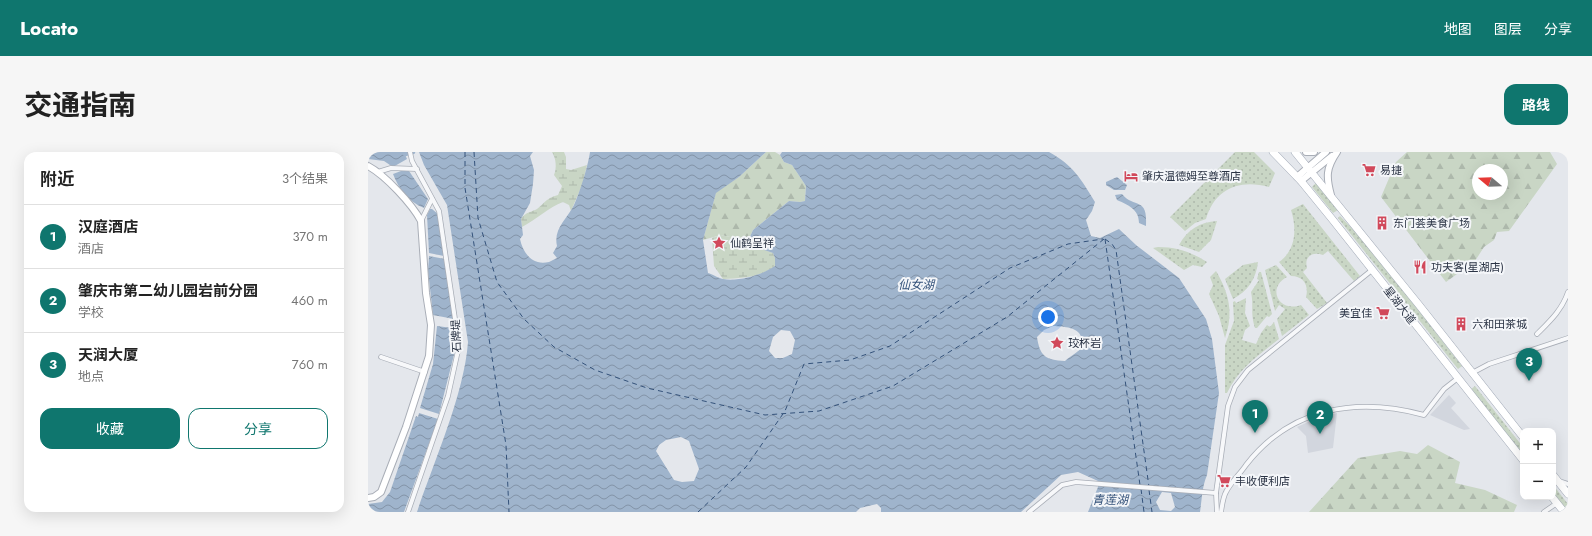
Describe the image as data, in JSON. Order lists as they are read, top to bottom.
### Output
{
  "streets": {
    "main road": ["星湖大道"],
    "street": ["石牌堤"]
  },
  "water": ["仙女湖", "青莲湖"],
  "places": {
    "supermarket": ["易捷", "美宜佳", "丰收便利店"],
    "hotel": ["肇庆温德姆至尊酒店"],
    "building": ["东门荟美食广场", "六和田茶城"],
    "place": ["仙鹤呈祥", "珓杯岩"],
    "restaurant": ["功夫客(星湖店)"]
  },
  "north": "left",
  "page": {
    "header": "Locato",
    "nav": ["地图", "图层", "分享"],
    "title": "交通指南",
    "buttons": [
      "路线",
      ["收藏", "分享"]
    ],
    "heading": ["附近", "3个结果"],
    "list": [
      {
        "mark": "1",
        "name": "汉庭酒店",
        "note": "酒店",
        "value": "370 m"
      },
      {
        "mark": "2",
        "name": "肇庆市第二幼儿园岩前分园",
        "note": "学校",
        "value": "460 m"
      },
      {
        "mark": "3",
        "name": "天润大厦",
        "note": "地点",
        "value": "760 m"
      }
    ],
    "pins": ["3", "1", "2"],
    "map_buttons": ["+", "−"]
  }
}
